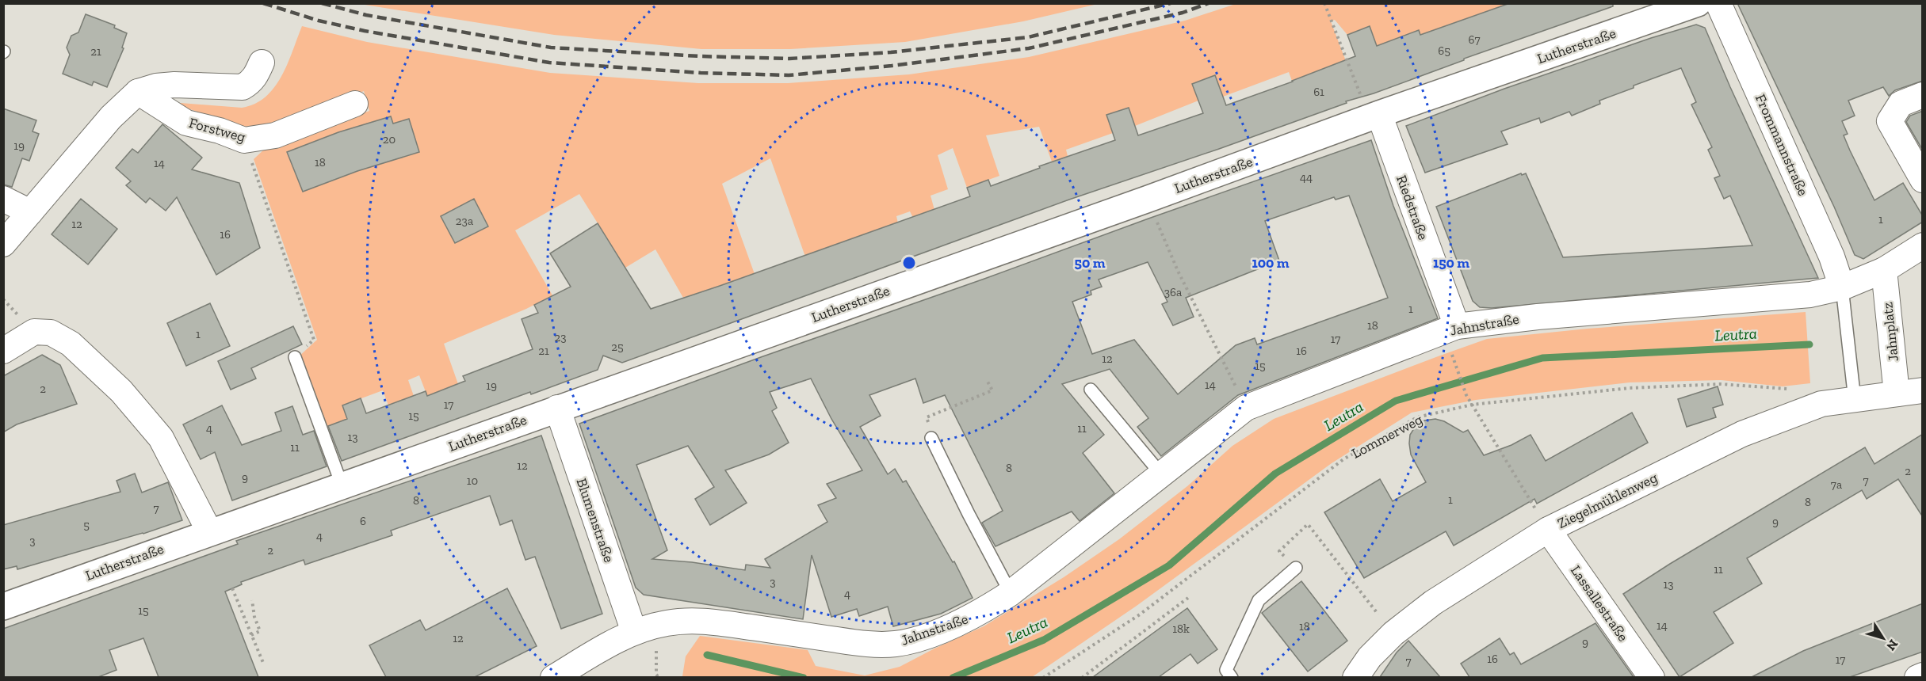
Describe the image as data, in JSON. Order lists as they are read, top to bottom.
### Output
{
  "streets": {
    "street": [
      "Lutherstraße",
      "Forstweg",
      "Frommannstraße",
      "Riedstraße",
      "Jahnstraße",
      "Jahnplatz",
      "Ziegelmühlenweg",
      "Blumenstraße",
      "Lassallestraße"
    ],
    "path": ["Lommerweg"]
  },
  "crossings": [
    ["Lutherstraße", "Riedstraße"],
    ["Lutherstraße", "Blumenstraße"],
    ["Frommannstraße", "Jahnstraße"],
    ["Riedstraße", "Jahnstraße"],
    ["Jahnstraße", "Jahnplatz"],
    ["Jahnstraße", "Blumenstraße"],
    ["Jahnplatz", "Ziegelmühlenweg"],
    ["Ziegelmühlenweg", "Lassallestraße"]
  ],
  "water": ["Leutra"],
  "house_numbers": [
    "67",
    "65",
    "21",
    "61",
    "20",
    "19",
    "18",
    "14",
    "44",
    "1",
    "23a",
    "12",
    "16",
    "36a",
    "1",
    "18",
    "1",
    "23",
    "17",
    "25",
    "21",
    "16",
    "12",
    "15",
    "14",
    "19",
    "2",
    "17",
    "15",
    "4",
    "11",
    "13",
    "11",
    "12",
    "8",
    "2",
    "9",
    "10",
    "7",
    "7a",
    "1",
    "8",
    "8",
    "7",
    "6",
    "9",
    "5",
    "4",
    "3",
    "2",
    "11",
    "3",
    "13",
    "4",
    "15",
    "14",
    "18",
    "18k",
    "12",
    "9",
    "16",
    "17",
    "7"
  ],
  "north": "bottom right",
  "rings": ["50 m", "100 m", "150 m"]
}
